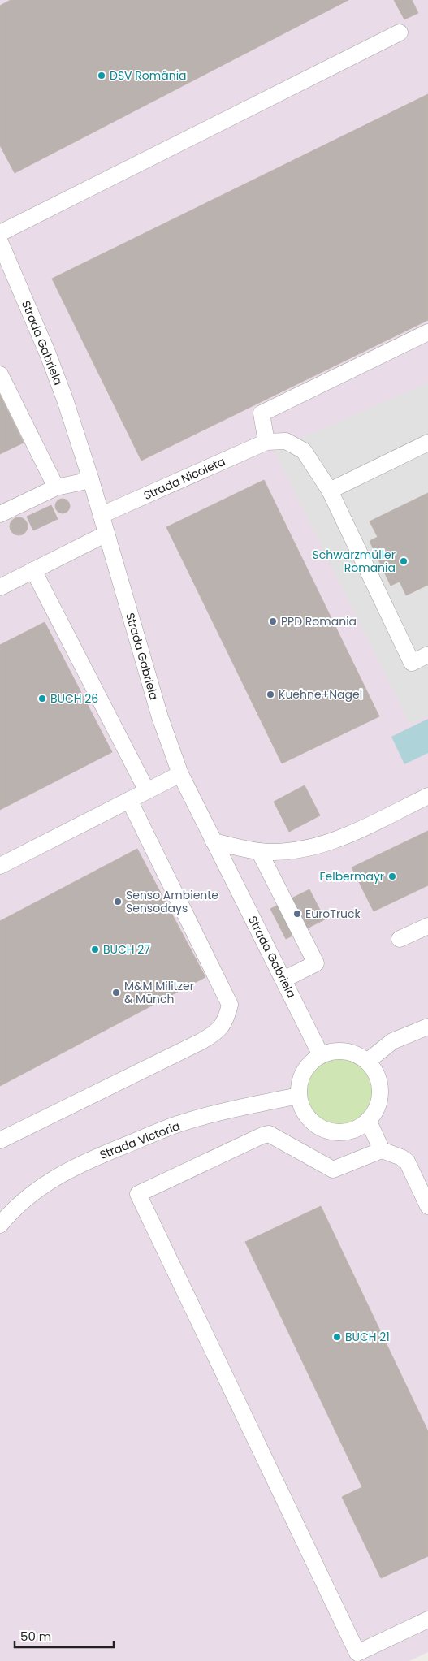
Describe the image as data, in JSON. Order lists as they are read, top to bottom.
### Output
{
  "streets": {
    "street": ["Strada Gabriela", "Strada Nicoleta", "Strada Victoria"]
  },
  "crossings": [
    ["Strada Gabriela", "Strada Nicoleta"],
    ["Strada Gabriela", "Strada Victoria"]
  ],
  "places": [
    "DSV România",
    "Schwarzmüller Romania",
    "PPD Romania",
    "Kuehne+Nagel",
    "BUCH 26",
    "Felbermayr",
    "Senso Ambiente Sensodays",
    "EuroTruck",
    "BUCH 27",
    "M&M Militzer & Münch",
    "BUCH 21"
  ],
  "scale_bar": "50 m"
}
